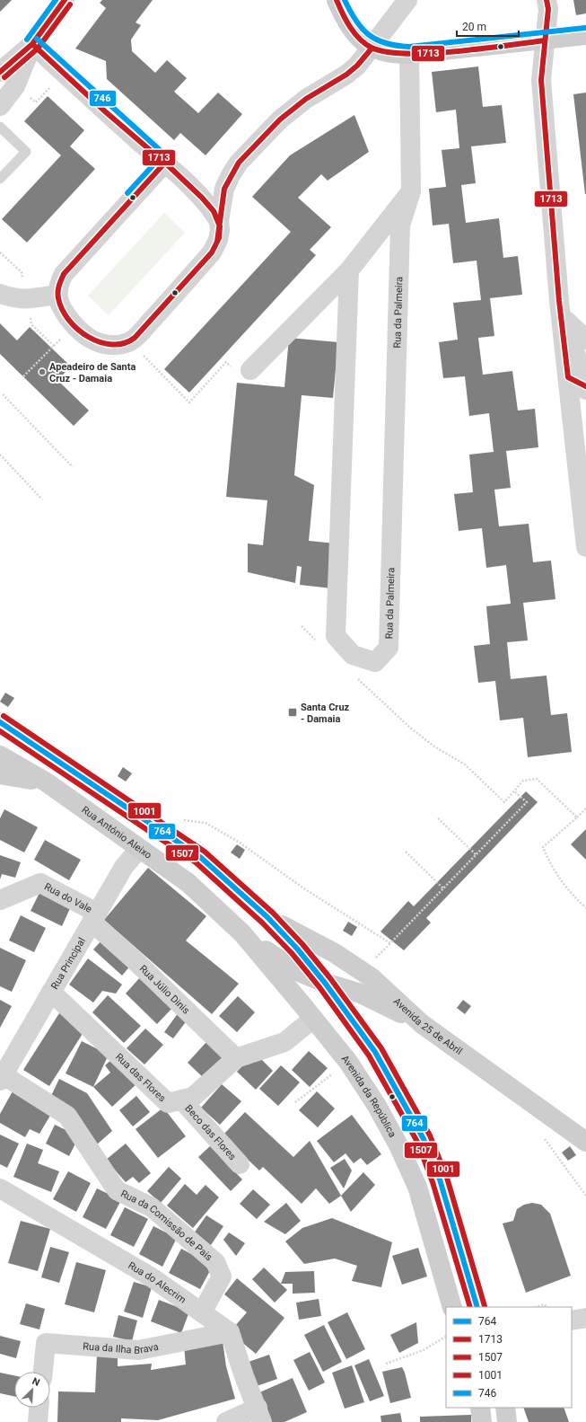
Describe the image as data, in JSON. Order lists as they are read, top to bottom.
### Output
{
  "streets": {
    "street": [
      "Rua da Palmeira",
      "Rua António Aleixo",
      "Rua do Vale",
      "Rua Principal",
      "Rua Júlio Dinis",
      "Avenida 25 de Abril",
      "Rua das Flores",
      "Avenida da República",
      "Beco das Flores",
      "Rua da Comissão de Pais",
      "Rua do Alecrim",
      "Rua da Ilha Brava"
    ]
  },
  "crossings": [
    ["Rua António Aleixo", "Rua Principal"],
    ["Rua António Aleixo", "Avenida da República"],
    ["Rua do Vale", "Rua Principal"],
    ["Rua do Vale", "Rua Júlio Dinis"],
    ["Rua Principal", "Rua Júlio Dinis"],
    ["Rua Principal", "Rua das Flores"],
    ["Rua Principal", "Rua da Comissão de Pais"],
    ["Rua Júlio Dinis", "Rua das Flores"],
    ["Rua das Flores", "Avenida da República"],
    ["Rua das Flores", "Beco das Flores"],
    ["Rua da Comissão de Pais", "Rua do Alecrim"],
    ["Rua do Alecrim", "Rua da Ilha Brava"]
  ],
  "places": {
    "other": ["Apeadeiro de Santa Cruz - Damaia"],
    "transit": ["Santa Cruz - Damaia"]
  },
  "lines": [
    "transit line 1713",
    "transit line 746",
    "transit line 1507",
    "transit line 1001",
    "transit line 764"
  ],
  "legend": [
    "764",
    "1713",
    "1507",
    "1001",
    "746"
  ],
  "scale_bar": "20 m",
  "north": "top right"
}
